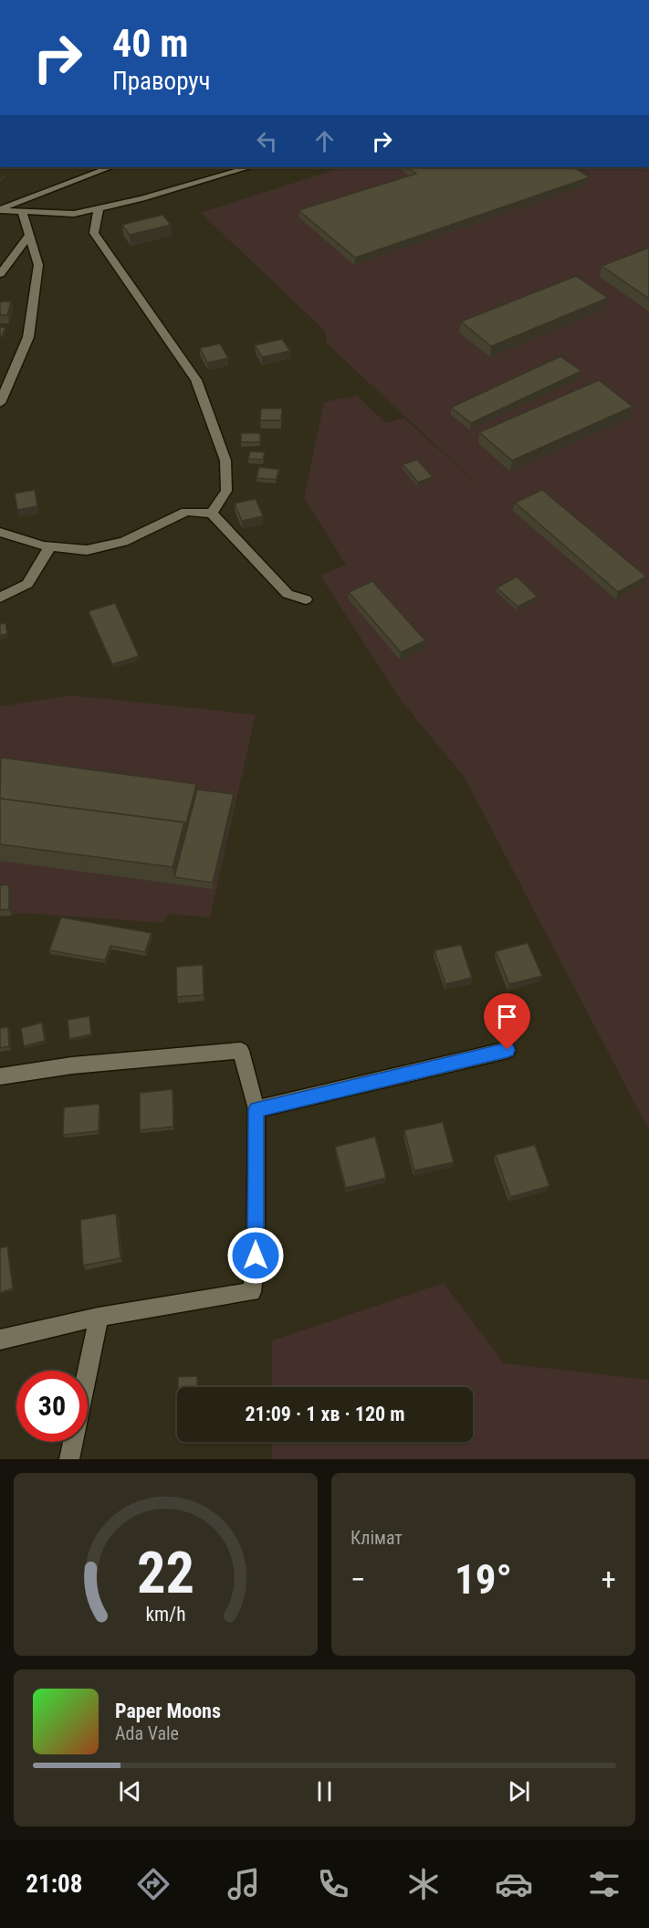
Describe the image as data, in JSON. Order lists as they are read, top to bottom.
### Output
{
  "page": {
    "turn": ["40 m", "Праворуч"],
    "limit": "30",
    "trip": "21:09 · 1 хв · 120 m",
    "tile": "Клімат",
    "heat": ["−", "19°", "+"],
    "song": ["Paper Moons", "Ada Vale"],
    "tabs": "21:08",
    "gauge": ["22", "km/h"]
  }
}
